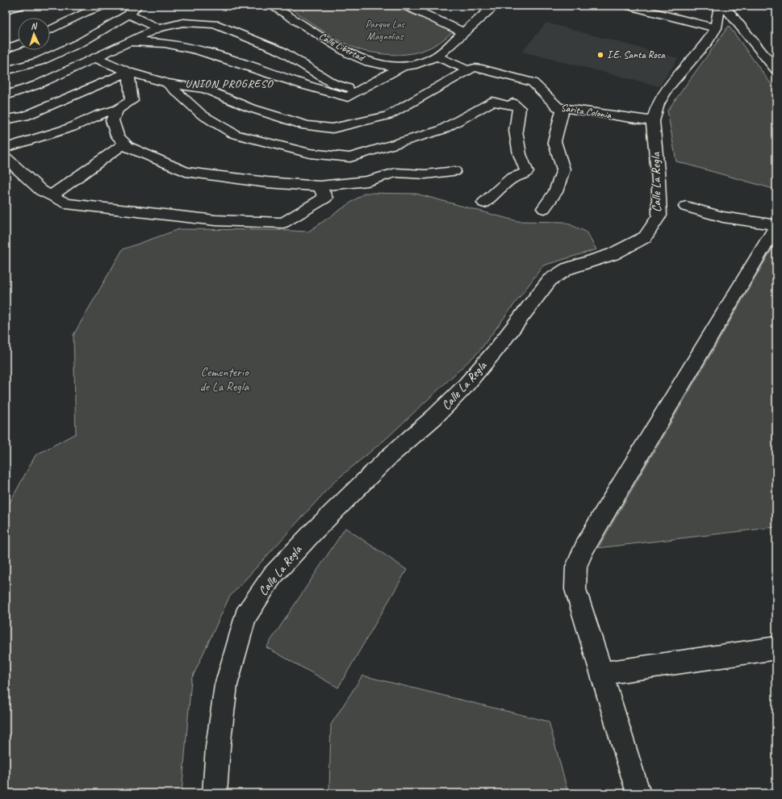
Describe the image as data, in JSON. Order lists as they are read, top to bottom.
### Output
{
  "streets": {
    "street": ["Calle Libertad", "Sarita Colonia", "Calle La Regla"]
  },
  "crossings": [
    ["Calle Libertad", "Sarita Colonia"],
    ["Sarita Colonia", "Calle La Regla"]
  ],
  "districts": ["UNION PROGRESO"],
  "parks": ["Parque Las Magnolias", "Cementerio de La Regla"],
  "places": ["I.E. Santa Rosa"],
  "north": "top"
}
